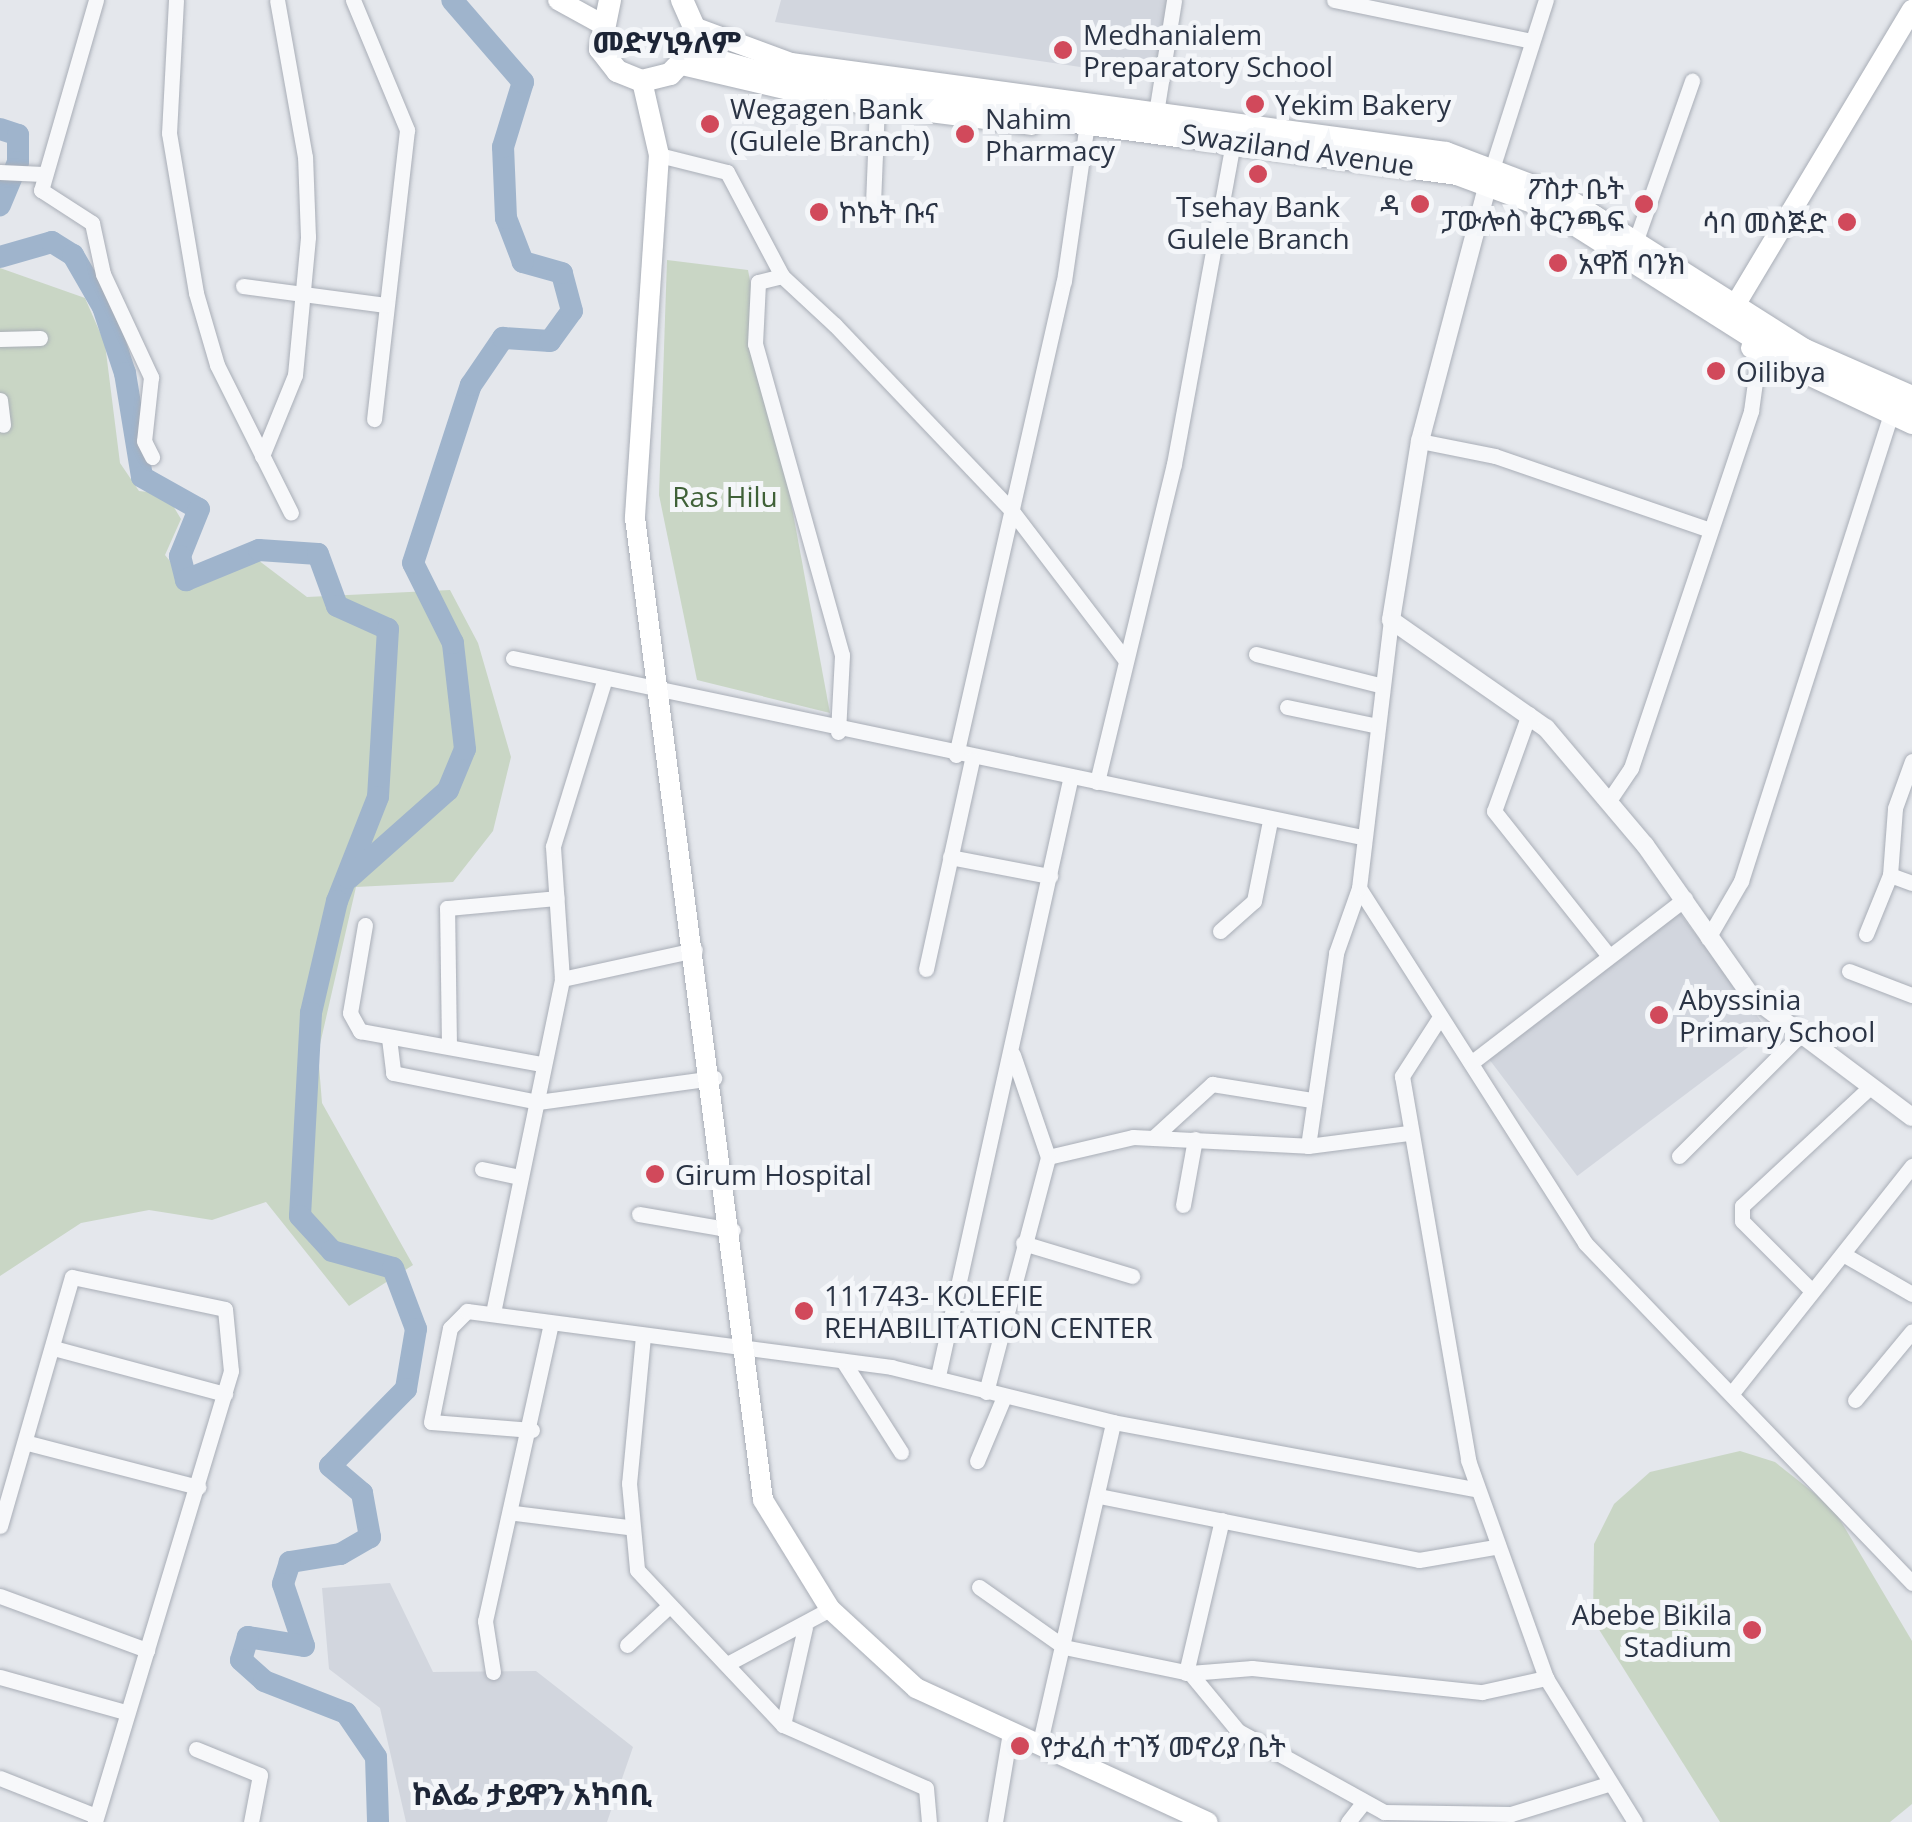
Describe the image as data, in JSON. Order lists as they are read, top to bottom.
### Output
{
  "streets": {
    "main road": ["Swaziland Avenue"]
  },
  "districts": ["መድሃኒዓለም", "ኮልፌ ታይዋን አካባቢ"],
  "parks": ["Ras Hilu"],
  "places": [
    "Medhanialem Preparatory School",
    "Yekim Bakery",
    "Wegagen Bank (Gulele Branch)",
    "Nahim Pharmacy",
    "Tsehay Bank Gulele Branch",
    "ዳ",
    "ፖስታ ቤት ፓውሎስ ቅርንጫፍ",
    "ኮኬት ቡና",
    "ሳባ መስጅድ",
    "አዋሽ ባንክ",
    "Oilibya",
    "Abyssinia Primary School",
    "Girum Hospital",
    "111743- KOLEFIE REHABILITATION CENTER",
    "Abebe Bikila Stadium",
    "የታፈሰ ተገኝ መኖሪያ ቤት"
  ]
}
